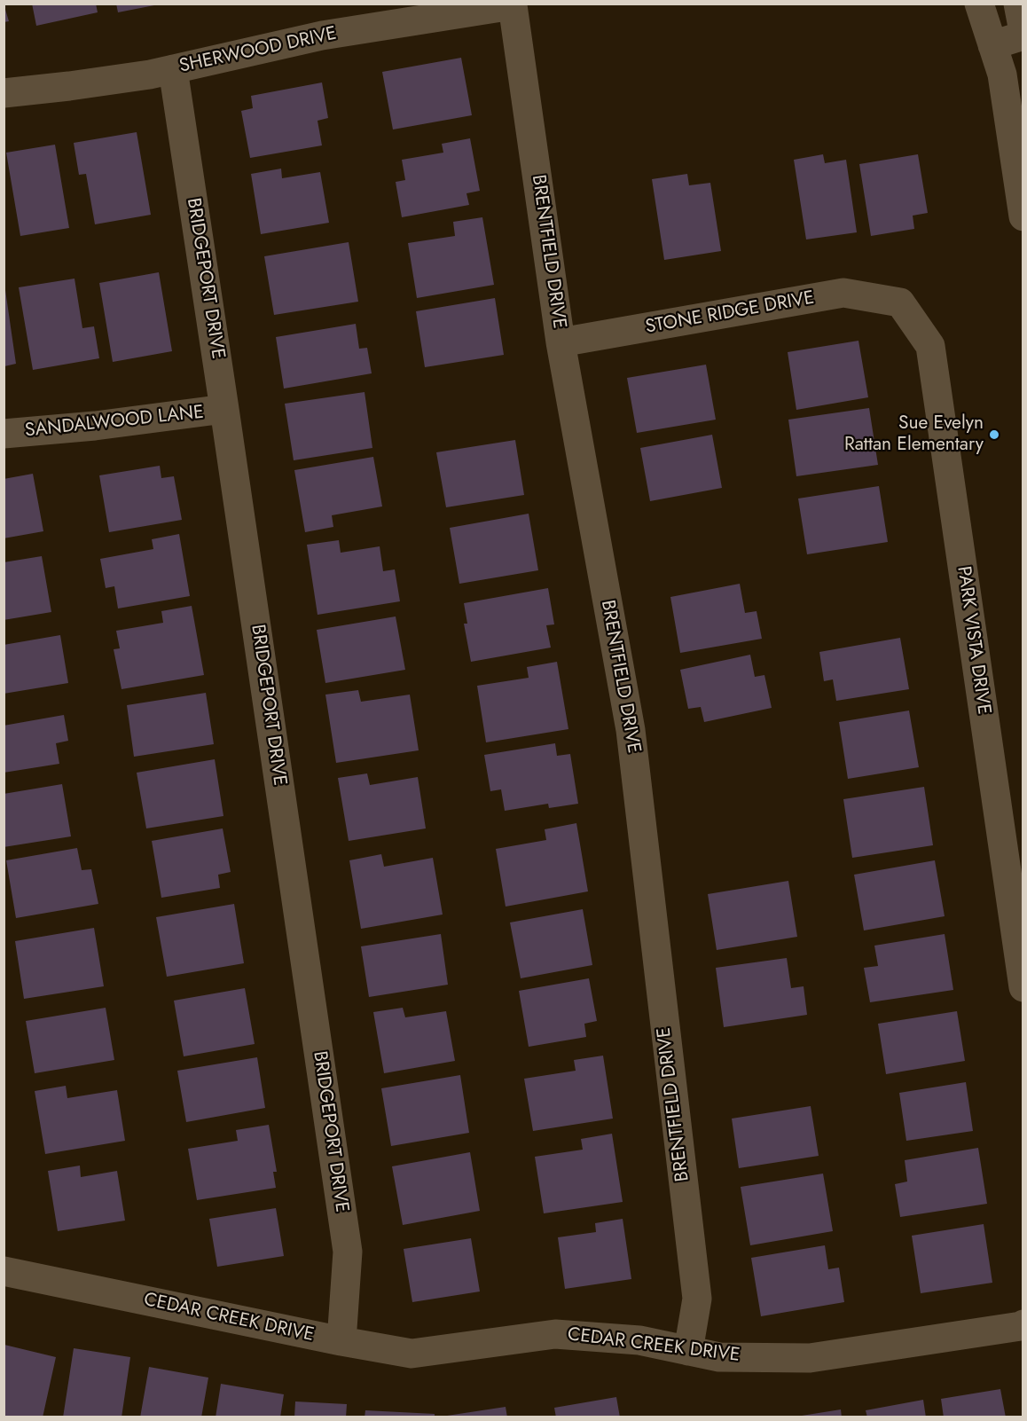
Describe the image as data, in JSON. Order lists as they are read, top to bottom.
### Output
{
  "streets": {
    "street": [
      "SHERWOOD DRIVE",
      "BRENTFIELD DRIVE",
      "BRIDGEPORT DRIVE",
      "STONE RIDGE DRIVE",
      "SANDALWOOD LANE",
      "PARK VISTA DRIVE",
      "CEDAR CREEK DRIVE"
    ]
  },
  "crossings": [
    ["SHERWOOD DRIVE", "BRENTFIELD DRIVE"],
    ["SHERWOOD DRIVE", "BRIDGEPORT DRIVE"],
    ["BRENTFIELD DRIVE", "STONE RIDGE DRIVE"],
    ["BRENTFIELD DRIVE", "CEDAR CREEK DRIVE"],
    ["BRIDGEPORT DRIVE", "SANDALWOOD LANE"],
    ["BRIDGEPORT DRIVE", "CEDAR CREEK DRIVE"],
    ["STONE RIDGE DRIVE", "PARK VISTA DRIVE"]
  ],
  "places": ["Sue Evelyn Rattan Elementary"]
}
